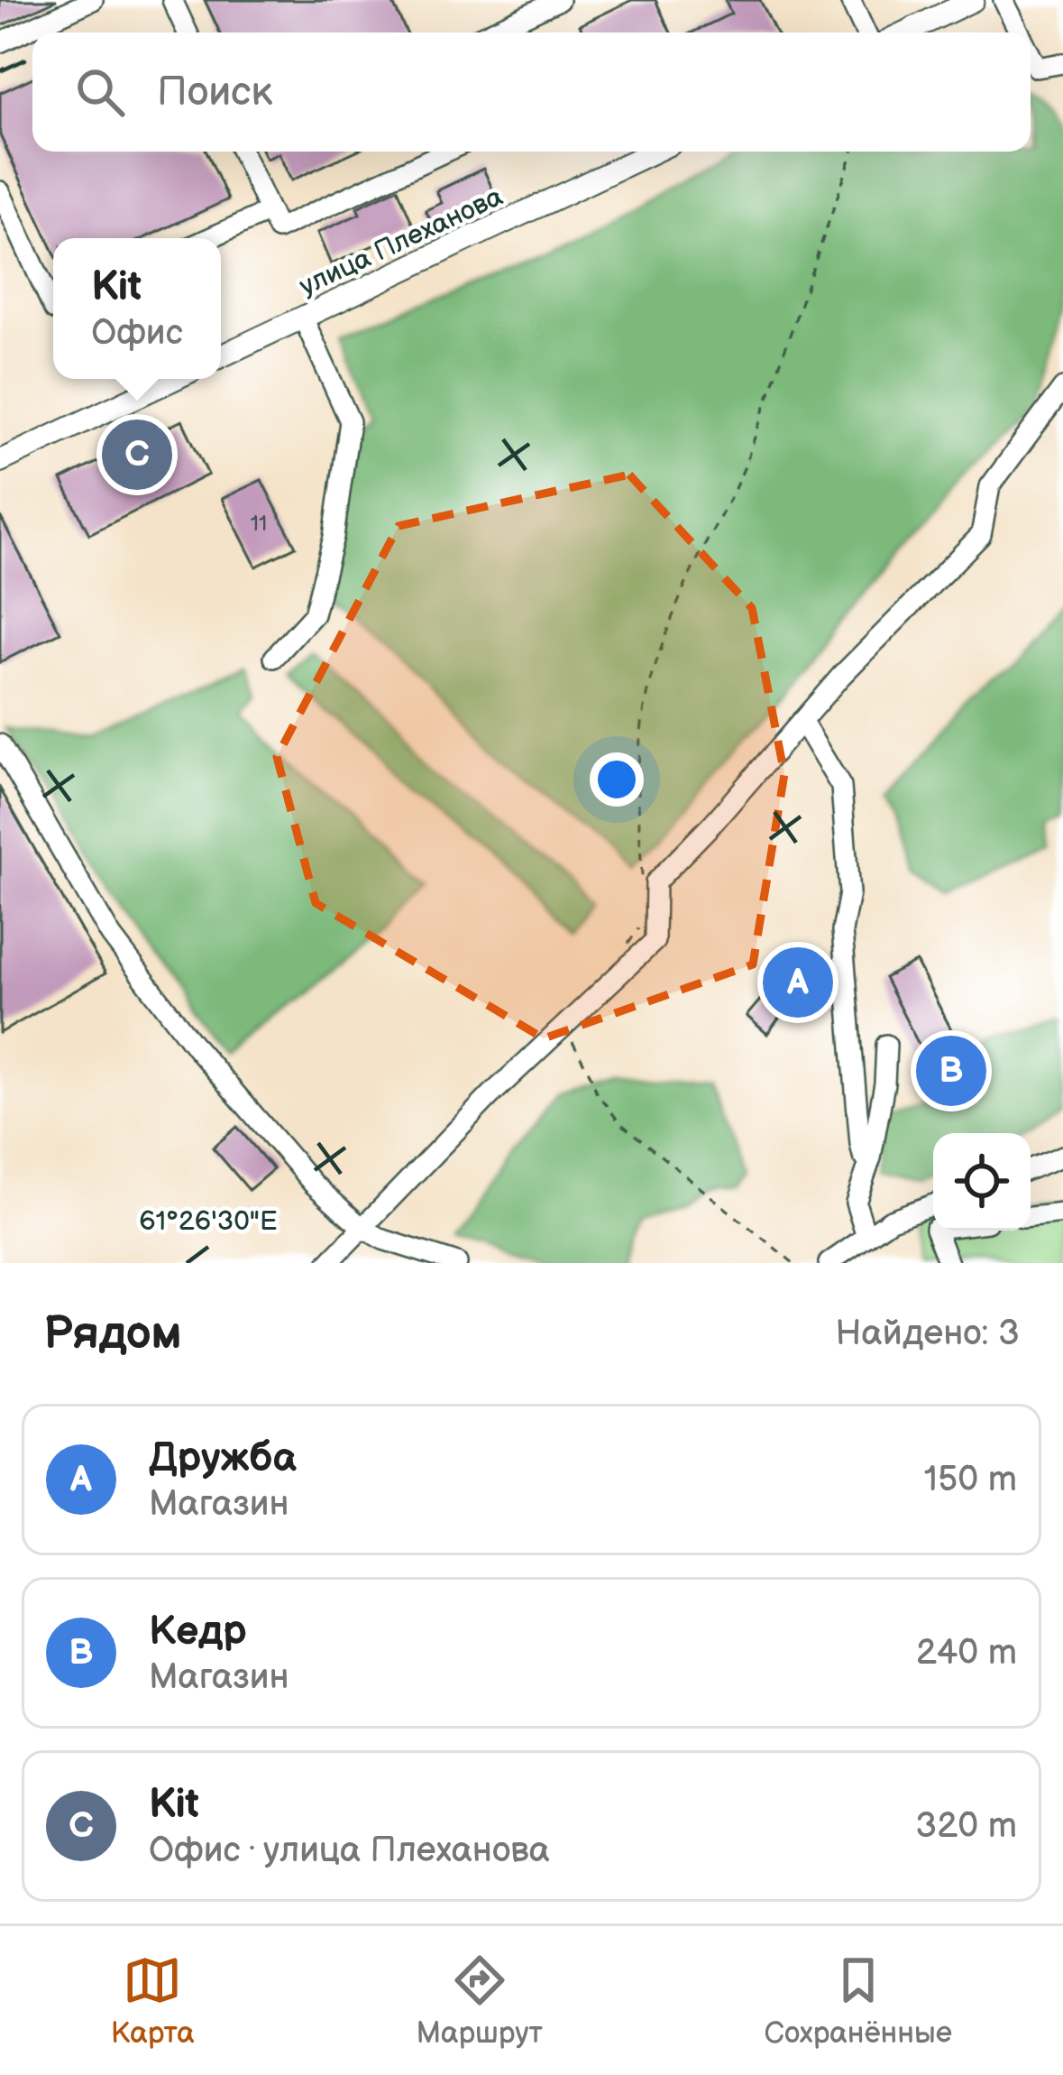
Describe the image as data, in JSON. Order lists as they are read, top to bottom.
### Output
{
  "streets": {
    "main road": ["улица Плеханова"]
  },
  "house_numbers": ["11"],
  "page": {
    "search": "Поиск",
    "popup": ["Kit", "Офис"],
    "pins": ["C", "A", "B"],
    "heading": ["Рядом", "Найдено: 3"],
    "list": [
      {
        "mark": "A",
        "name": "Дружба",
        "note": "Магазин",
        "value": "150 m"
      },
      {
        "mark": "B",
        "name": "Кедр",
        "note": "Магазин",
        "value": "240 m"
      },
      {
        "mark": "C",
        "name": "Kit",
        "note": "Офис · улица Плеханова",
        "value": "320 m"
      }
    ],
    "nav": ["Карта", "Маршрут", "Сохранённые"]
  },
  "coordinates": ["61°26'30\"E"]
}
